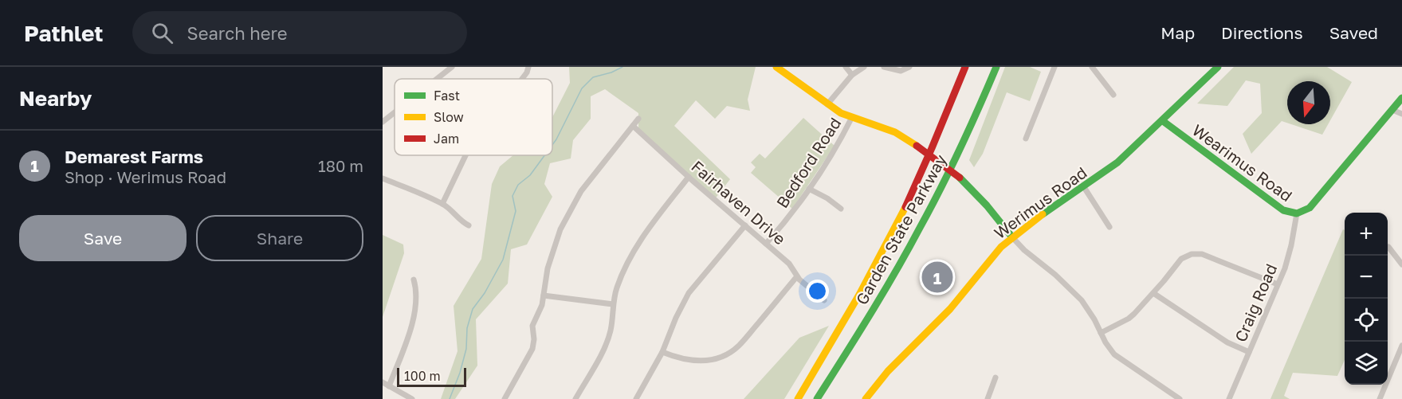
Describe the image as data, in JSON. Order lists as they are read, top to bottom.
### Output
{
  "streets": {
    "main road": ["Wearimus Road", "Werimus Road", "Garden State Parkway"],
    "street": ["Bedford Road", "Fairhaven Drive", "Craig Road"]
  },
  "crossings": [
    ["Bedford Road", "Fairhaven Drive"],
    ["Wearimus Road", "Werimus Road"],
    ["Wearimus Road", "Craig Road"]
  ],
  "legend": ["Fast", "Slow", "Jam"],
  "scale_bar": "100 m",
  "north": "bottom",
  "page": {
    "header": "Pathlet",
    "search": "Search here",
    "nav": ["Map", "Directions", "Saved"],
    "heading": "Nearby",
    "list": [
      {
        "mark": "1",
        "name": "Demarest Farms",
        "note": "Shop · Werimus Road",
        "value": "180 m"
      }
    ],
    "buttons": ["Save", "Share"],
    "map_buttons": ["+", "−"],
    "pins": "1",
    "scale": "100 m"
  }
}
